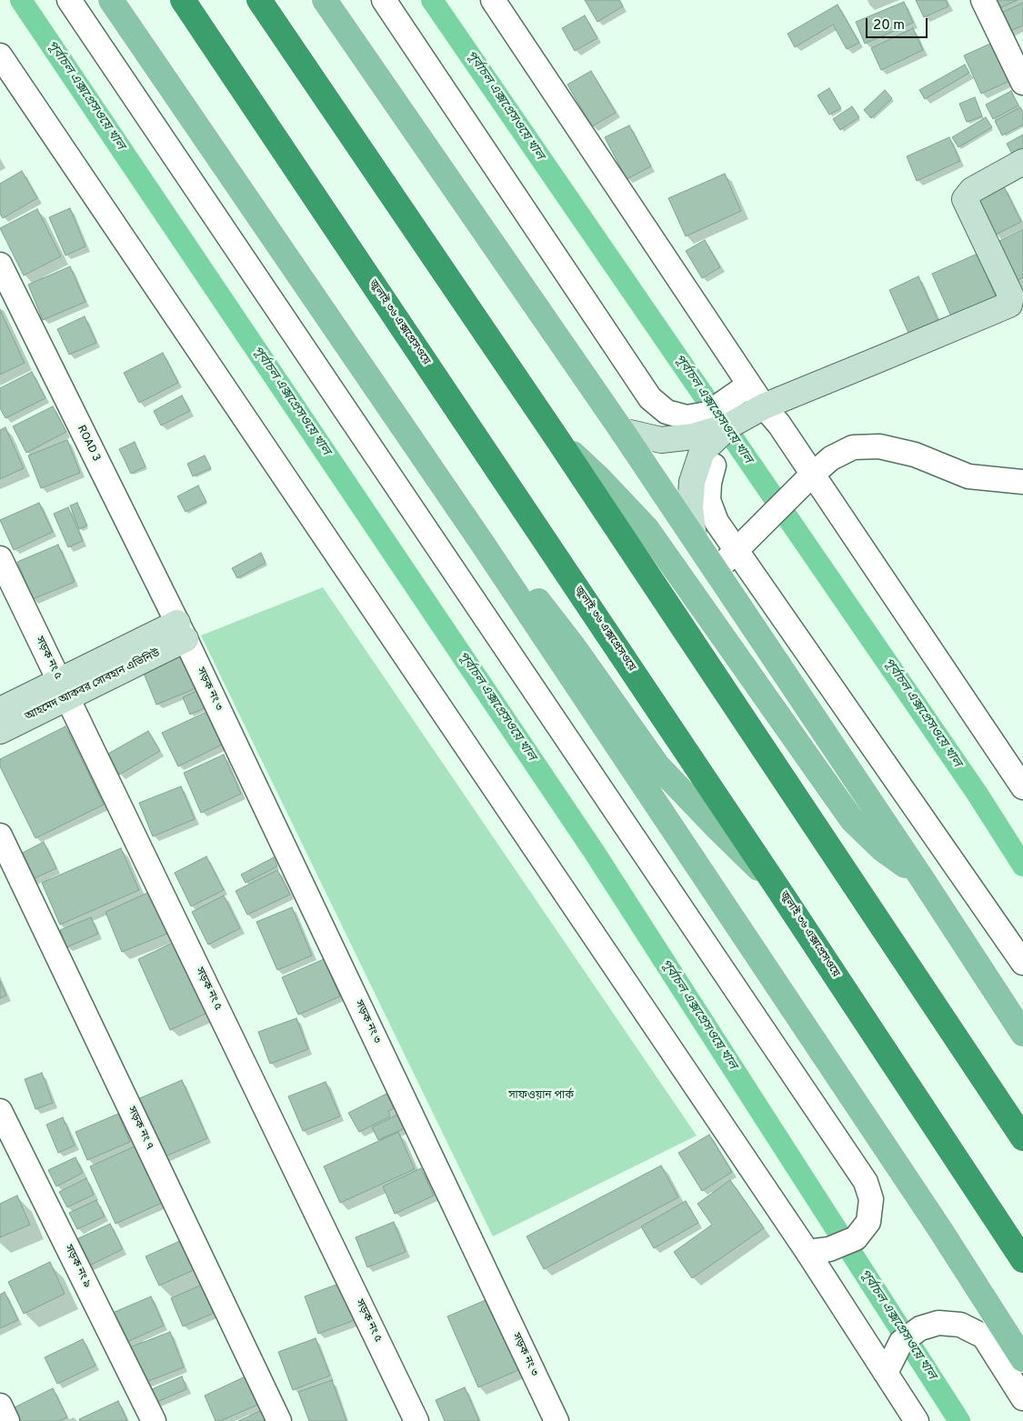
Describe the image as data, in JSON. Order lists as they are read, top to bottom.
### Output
{
  "streets": {
    "highway": ["জুলাই ৩৬ এক্সপ্রেসওয়ে"],
    "street": [
      "ROAD 3",
      "সড়ক নং ৫",
      "আহমেদ আকবর সোবহান এভিনিউ",
      "সড়ক নং ৩",
      "সড়ক নং ৭",
      "সড়ক নং ৯"
    ]
  },
  "crossings": [
    ["ROAD 3", "আহমেদ আকবর সোবহান এভিনিউ"],
    ["ROAD 3", "সড়ক নং ৩"],
    ["সড়ক নং ৫", "আহমেদ আকবর সোবহান এভিনিউ"],
    ["আহমেদ আকবর সোবহান এভিনিউ", "সড়ক নং ৩"]
  ],
  "water": ["পূর্বাচল এক্সপ্রেসওয়ে খাল"],
  "parks": ["সাফওয়ান পার্ক"],
  "scale_bar": "20 m"
}
